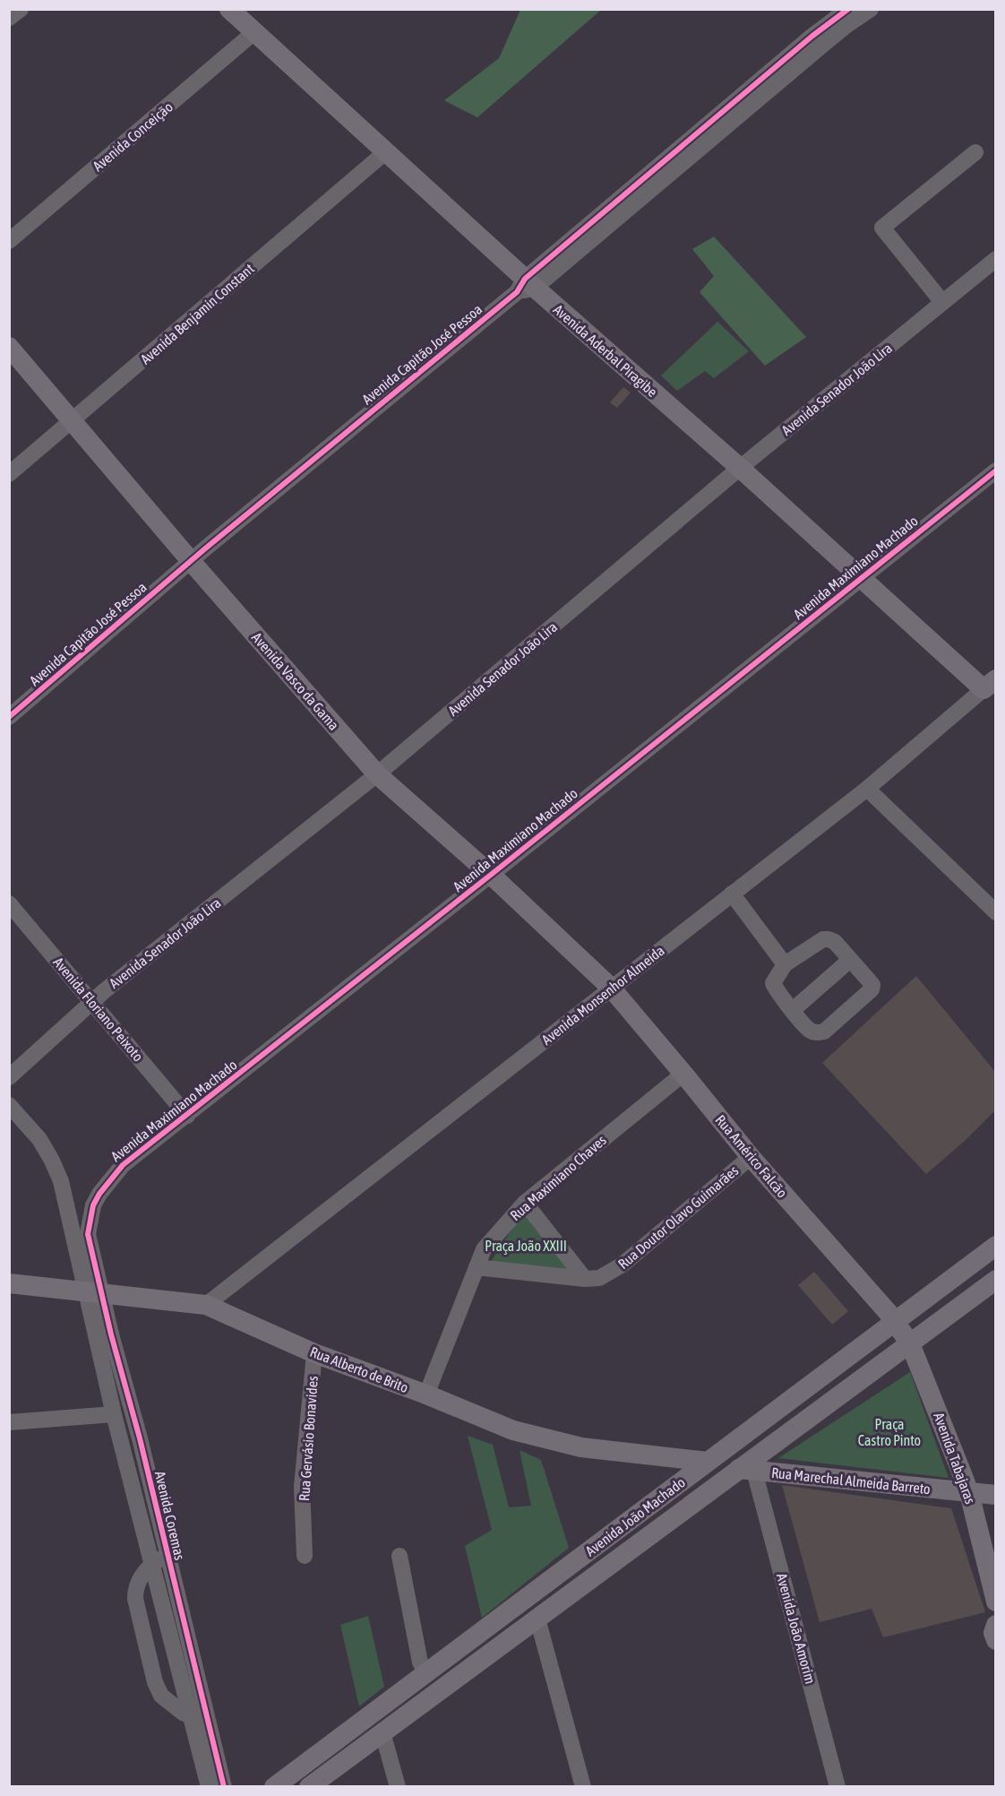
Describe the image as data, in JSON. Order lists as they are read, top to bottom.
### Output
{
  "streets": {
    "main road": [
      "Avenida Aderbal Piragibe",
      "Avenida Vasco da Gama",
      "Rua Américo Falcão",
      "Rua Alberto de Brito",
      "Avenida Tabajaras",
      "Rua Marechal Almeida Barreto",
      "Avenida João Machado"
    ],
    "street": [
      "Avenida Conceição",
      "Avenida Benjamin Constant",
      "Avenida Capitão José Pessoa",
      "Avenida Senador João Lira",
      "Avenida Maximiano Machado",
      "Avenida Monsenhor Almeida",
      "Avenida Floriano Peixoto",
      "Rua Maximiano Chaves",
      "Rua Doutor Olavo Guimarães",
      "Rua Gervásio Bonavides",
      "Avenida Coremas",
      "Avenida João Amorim"
    ]
  },
  "crossings": [
    ["Avenida Conceição", "Avenida Aderbal Piragibe"],
    ["Avenida Benjamin Constant", "Avenida Aderbal Piragibe"],
    ["Avenida Benjamin Constant", "Avenida Vasco da Gama"],
    ["Avenida Aderbal Piragibe", "Avenida Capitão José Pessoa"],
    ["Avenida Aderbal Piragibe", "Avenida Senador João Lira"],
    ["Avenida Aderbal Piragibe", "Avenida Maximiano Machado"],
    ["Avenida Aderbal Piragibe", "Avenida Monsenhor Almeida"],
    ["Avenida Capitão José Pessoa", "Avenida Vasco da Gama"],
    ["Avenida Senador João Lira", "Avenida Vasco da Gama"],
    ["Avenida Senador João Lira", "Avenida Floriano Peixoto"],
    ["Avenida Maximiano Machado", "Avenida Vasco da Gama"],
    ["Avenida Maximiano Machado", "Avenida Floriano Peixoto"],
    ["Avenida Maximiano Machado", "Avenida Coremas"],
    ["Avenida Vasco da Gama", "Avenida Monsenhor Almeida"],
    ["Avenida Vasco da Gama", "Rua Américo Falcão"],
    ["Avenida Monsenhor Almeida", "Rua Américo Falcão"],
    ["Avenida Monsenhor Almeida", "Rua Alberto de Brito"],
    ["Rua Américo Falcão", "Rua Maximiano Chaves"],
    ["Rua Américo Falcão", "Rua Doutor Olavo Guimarães"],
    ["Rua Américo Falcão", "Avenida Tabajaras"],
    ["Rua Américo Falcão", "Avenida João Machado"],
    ["Rua Maximiano Chaves", "Rua Doutor Olavo Guimarães"],
    ["Rua Maximiano Chaves", "Rua Alberto de Brito"],
    ["Rua Alberto de Brito", "Rua Gervásio Bonavides"],
    ["Rua Alberto de Brito", "Avenida Coremas"],
    ["Rua Alberto de Brito", "Avenida João Machado"],
    ["Avenida Tabajaras", "Rua Marechal Almeida Barreto"],
    ["Avenida Tabajaras", "Avenida João Machado"],
    ["Rua Marechal Almeida Barreto", "Avenida João Machado"],
    ["Rua Marechal Almeida Barreto", "Avenida João Amorim"],
    ["Avenida João Machado", "Avenida João Amorim"]
  ],
  "parks": ["Praça João XXIII", "Praça Castro Pinto"]
}
